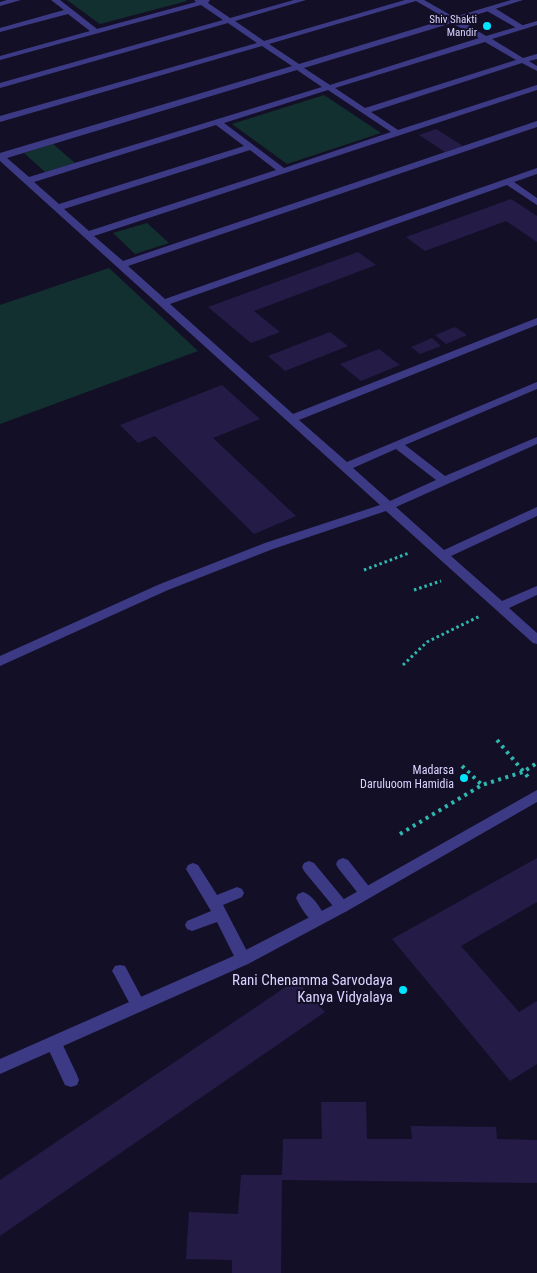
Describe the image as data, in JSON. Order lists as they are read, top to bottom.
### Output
{
  "places": ["Shiv Shakti Mandir", "Madarsa Daruluoom Hamidia", "Rani Chenamma Sarvodaya Kanya Vidyalaya"]
}
